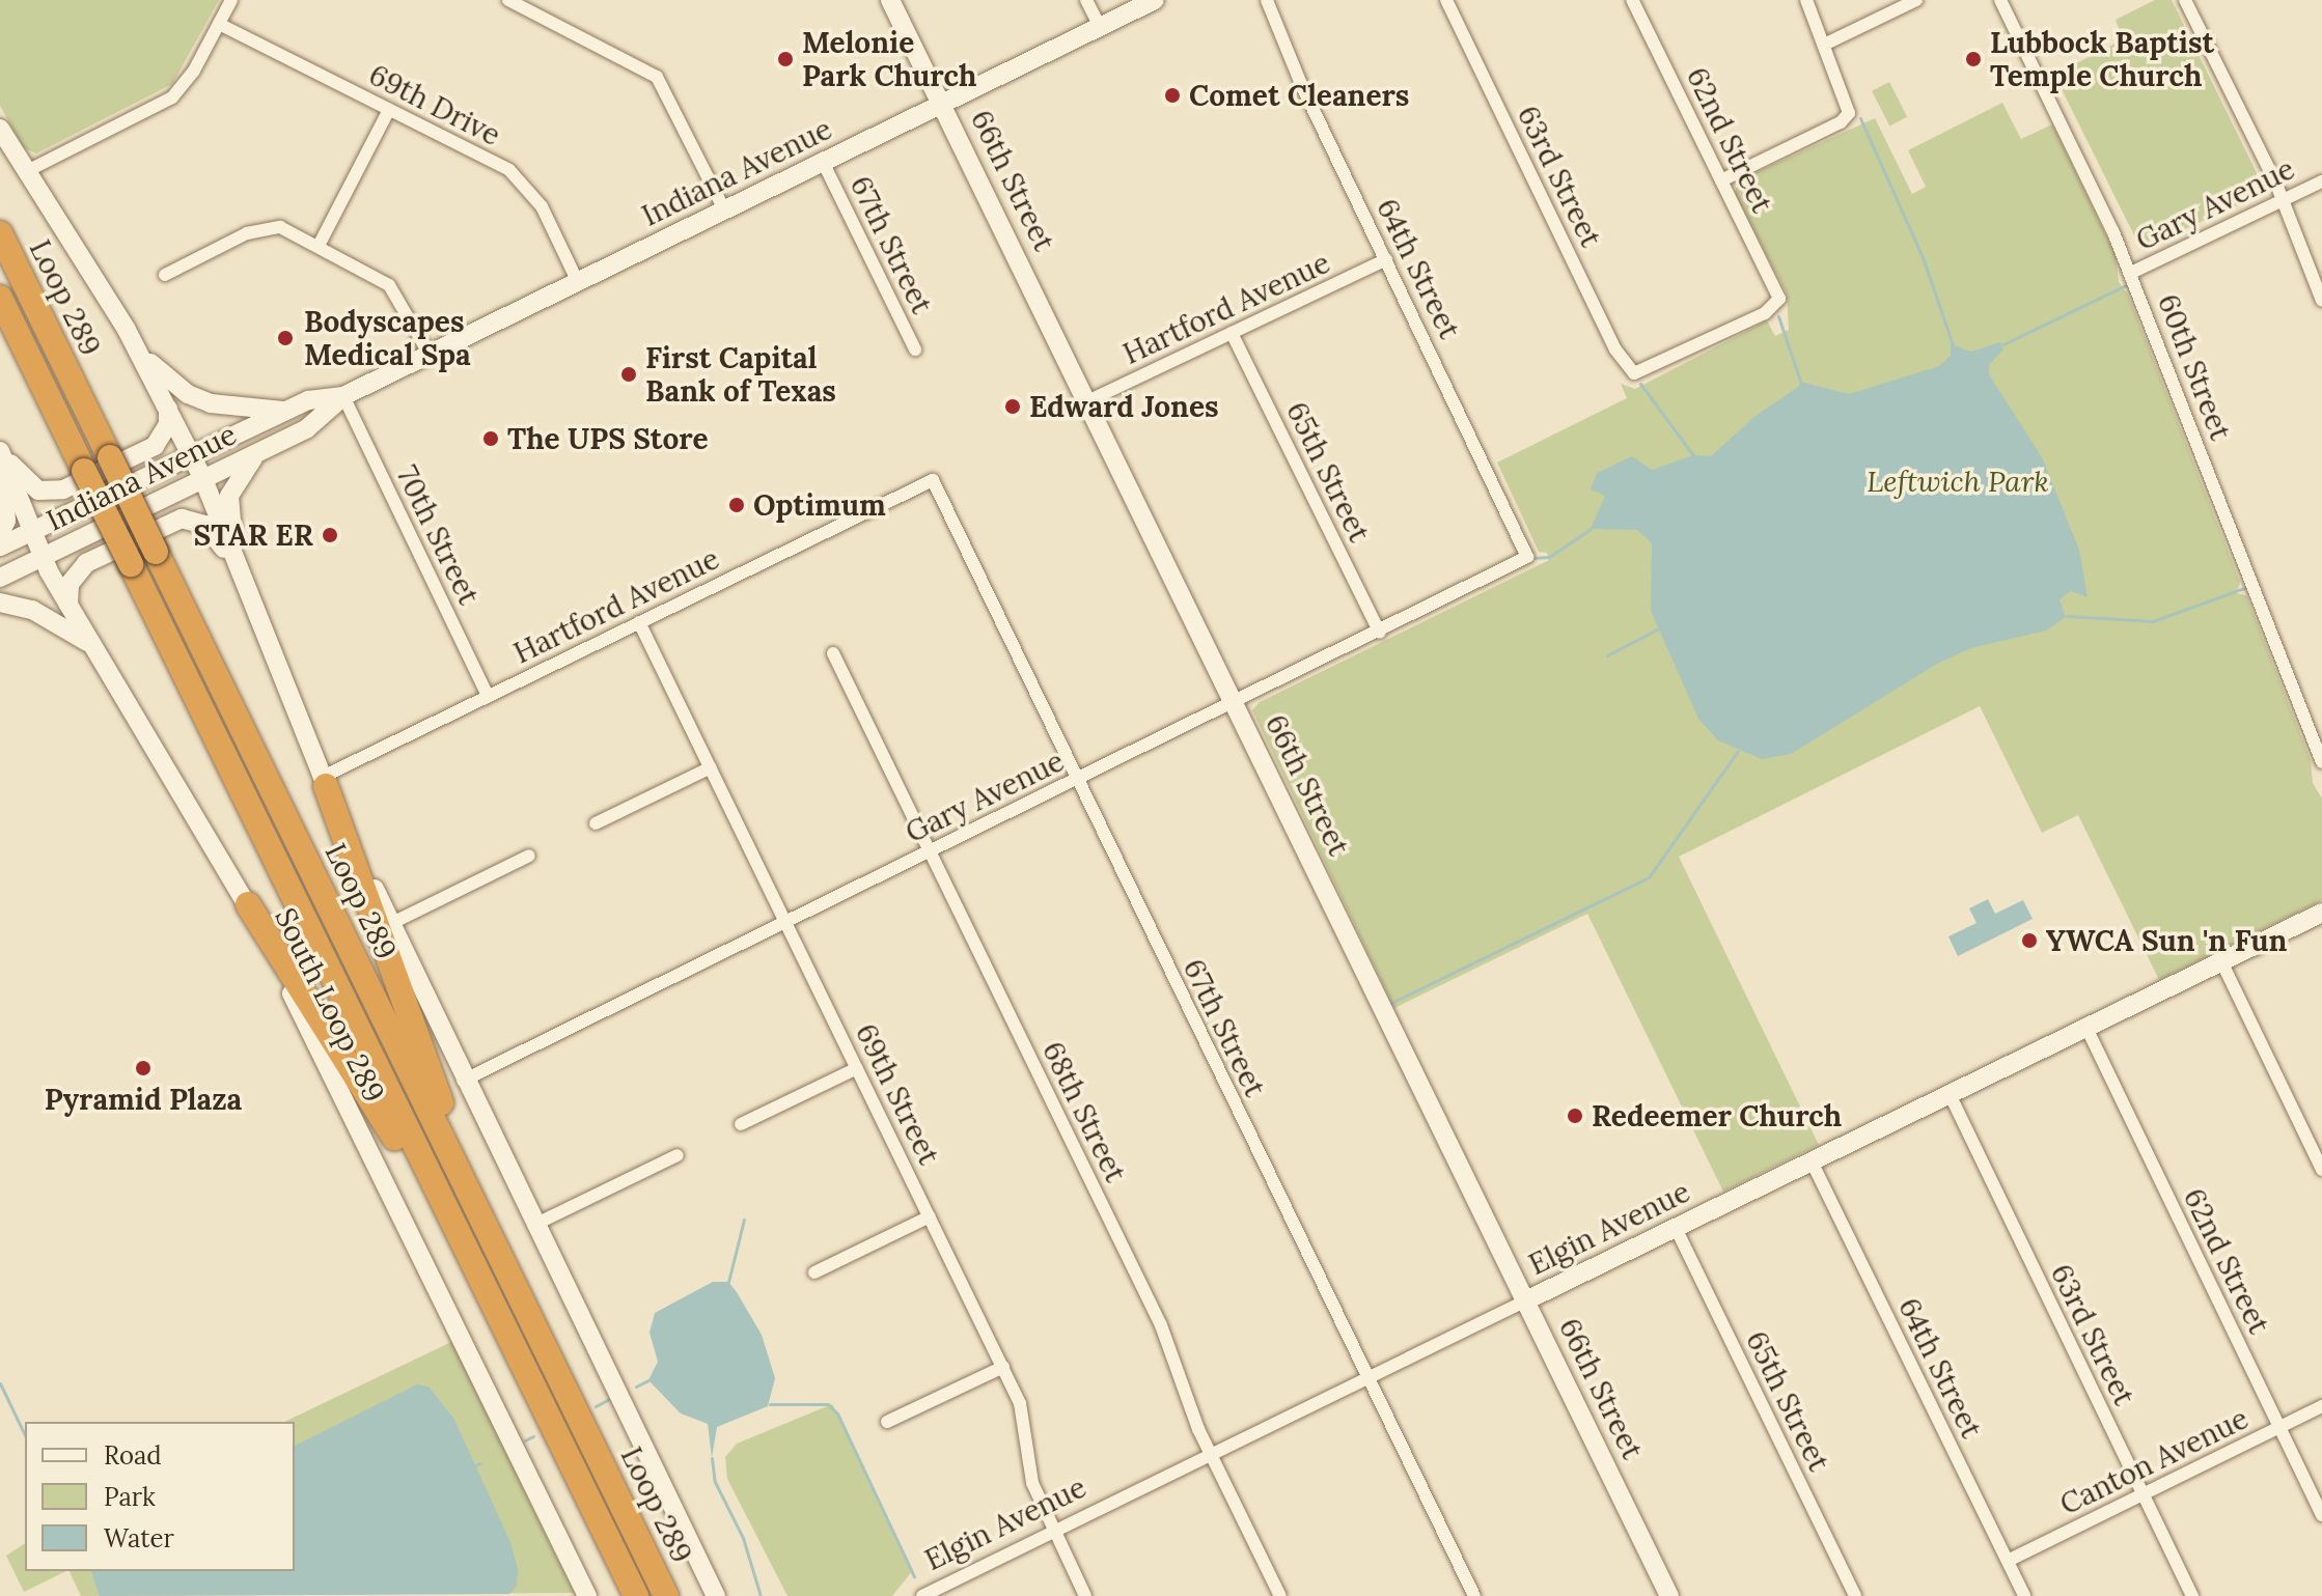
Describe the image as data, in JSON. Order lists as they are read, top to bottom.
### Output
{
  "streets": {
    "highway": ["Loop 289"],
    "main road": [
      "Indiana Avenue",
      "66th Street",
      "South Loop 289",
      "Elgin Avenue"
    ],
    "street": [
      "69th Drive",
      "62nd Street",
      "63rd Street",
      "Gary Avenue",
      "67th Street",
      "64th Street",
      "Hartford Avenue",
      "60th Street",
      "65th Street",
      "70th Street",
      "69th Street",
      "68th Street",
      "Canton Avenue"
    ]
  },
  "crossings": [
    ["69th Drive", "Indiana Avenue"],
    ["62nd Street", "63rd Street"],
    ["62nd Street", "Elgin Avenue"],
    ["62nd Street", "Canton Avenue"],
    ["Indiana Avenue", "66th Street"],
    ["Indiana Avenue", "67th Street"],
    ["Indiana Avenue", "70th Street"],
    ["Indiana Avenue", "South Loop 289"],
    ["63rd Street", "Elgin Avenue"],
    ["63rd Street", "Canton Avenue"],
    ["66th Street", "Gary Avenue"],
    ["66th Street", "Hartford Avenue"],
    ["66th Street", "Elgin Avenue"],
    ["Gary Avenue", "67th Street"],
    ["Gary Avenue", "64th Street"],
    ["Gary Avenue", "60th Street"],
    ["Gary Avenue", "65th Street"],
    ["Gary Avenue", "69th Street"],
    ["Gary Avenue", "68th Street"],
    ["67th Street", "Hartford Avenue"],
    ["67th Street", "Elgin Avenue"],
    ["64th Street", "Hartford Avenue"],
    ["64th Street", "Elgin Avenue"],
    ["64th Street", "Canton Avenue"],
    ["Hartford Avenue", "65th Street"],
    ["Hartford Avenue", "70th Street"],
    ["Hartford Avenue", "69th Street"],
    ["65th Street", "Elgin Avenue"],
    ["69th Street", "Elgin Avenue"],
    ["68th Street", "Elgin Avenue"]
  ],
  "parks": ["Leftwich Park"],
  "places": [
    "Melonie Park Church",
    "Lubbock Baptist Temple Church",
    "Comet Cleaners",
    "Bodyscapes Medical Spa",
    "First Capital Bank of Texas",
    "Edward Jones",
    "The UPS Store",
    "Optimum",
    "STAR ER",
    "YWCA Sun 'n Fun",
    "Pyramid Plaza",
    "Redeemer Church"
  ],
  "legend": ["Road", "Park", "Water"]
}
